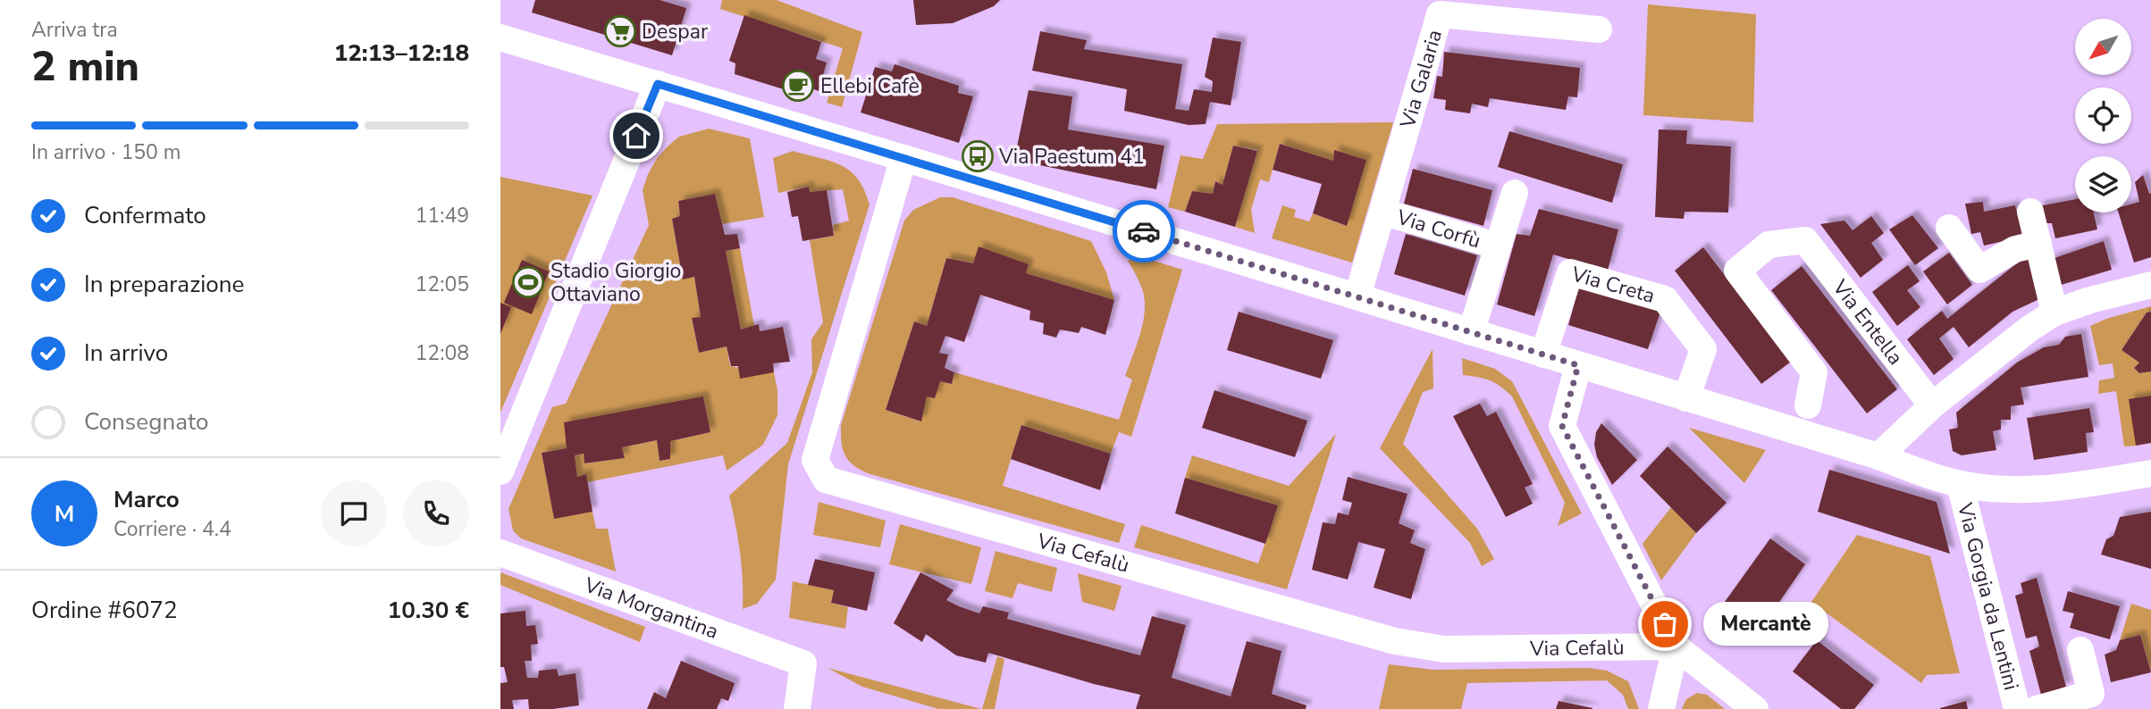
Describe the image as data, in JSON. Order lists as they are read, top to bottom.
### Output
{
  "streets": {
    "street": [
      "Via Galaria",
      "Via Corfù",
      "Via Creta",
      "Via Entella",
      "Via Cefalù",
      "Via Gorgia da Lentini",
      "Via Morgantina"
    ]
  },
  "crossings": [
    ["Via Galaria", "Via Corfù"]
  ],
  "places": {
    "supermarket": ["Despar"],
    "cafe": ["Ellebi Cafè"],
    "bus stop": ["Via Paestum 41"],
    "sports": ["Stadio Giorgio Ottaviano"],
    "other": ["Mercantè"]
  },
  "north": "bottom left",
  "page": {
    "heading": ["2 min", "Arriva tra", "12:13–12:18"],
    "panel": [
      "Marco",
      "Corriere · 4.4",
      "Ordine #6072",
      "10.30 €"
    ],
    "bar": "In arrivo · 150 m",
    "list": [
      ["Confermato", "11:49"],
      ["In preparazione", "12:05"],
      ["In arrivo", "12:08"],
      "Consegnato"
    ],
    "round": "M",
    "bubble": "Mercantè"
  }
}
